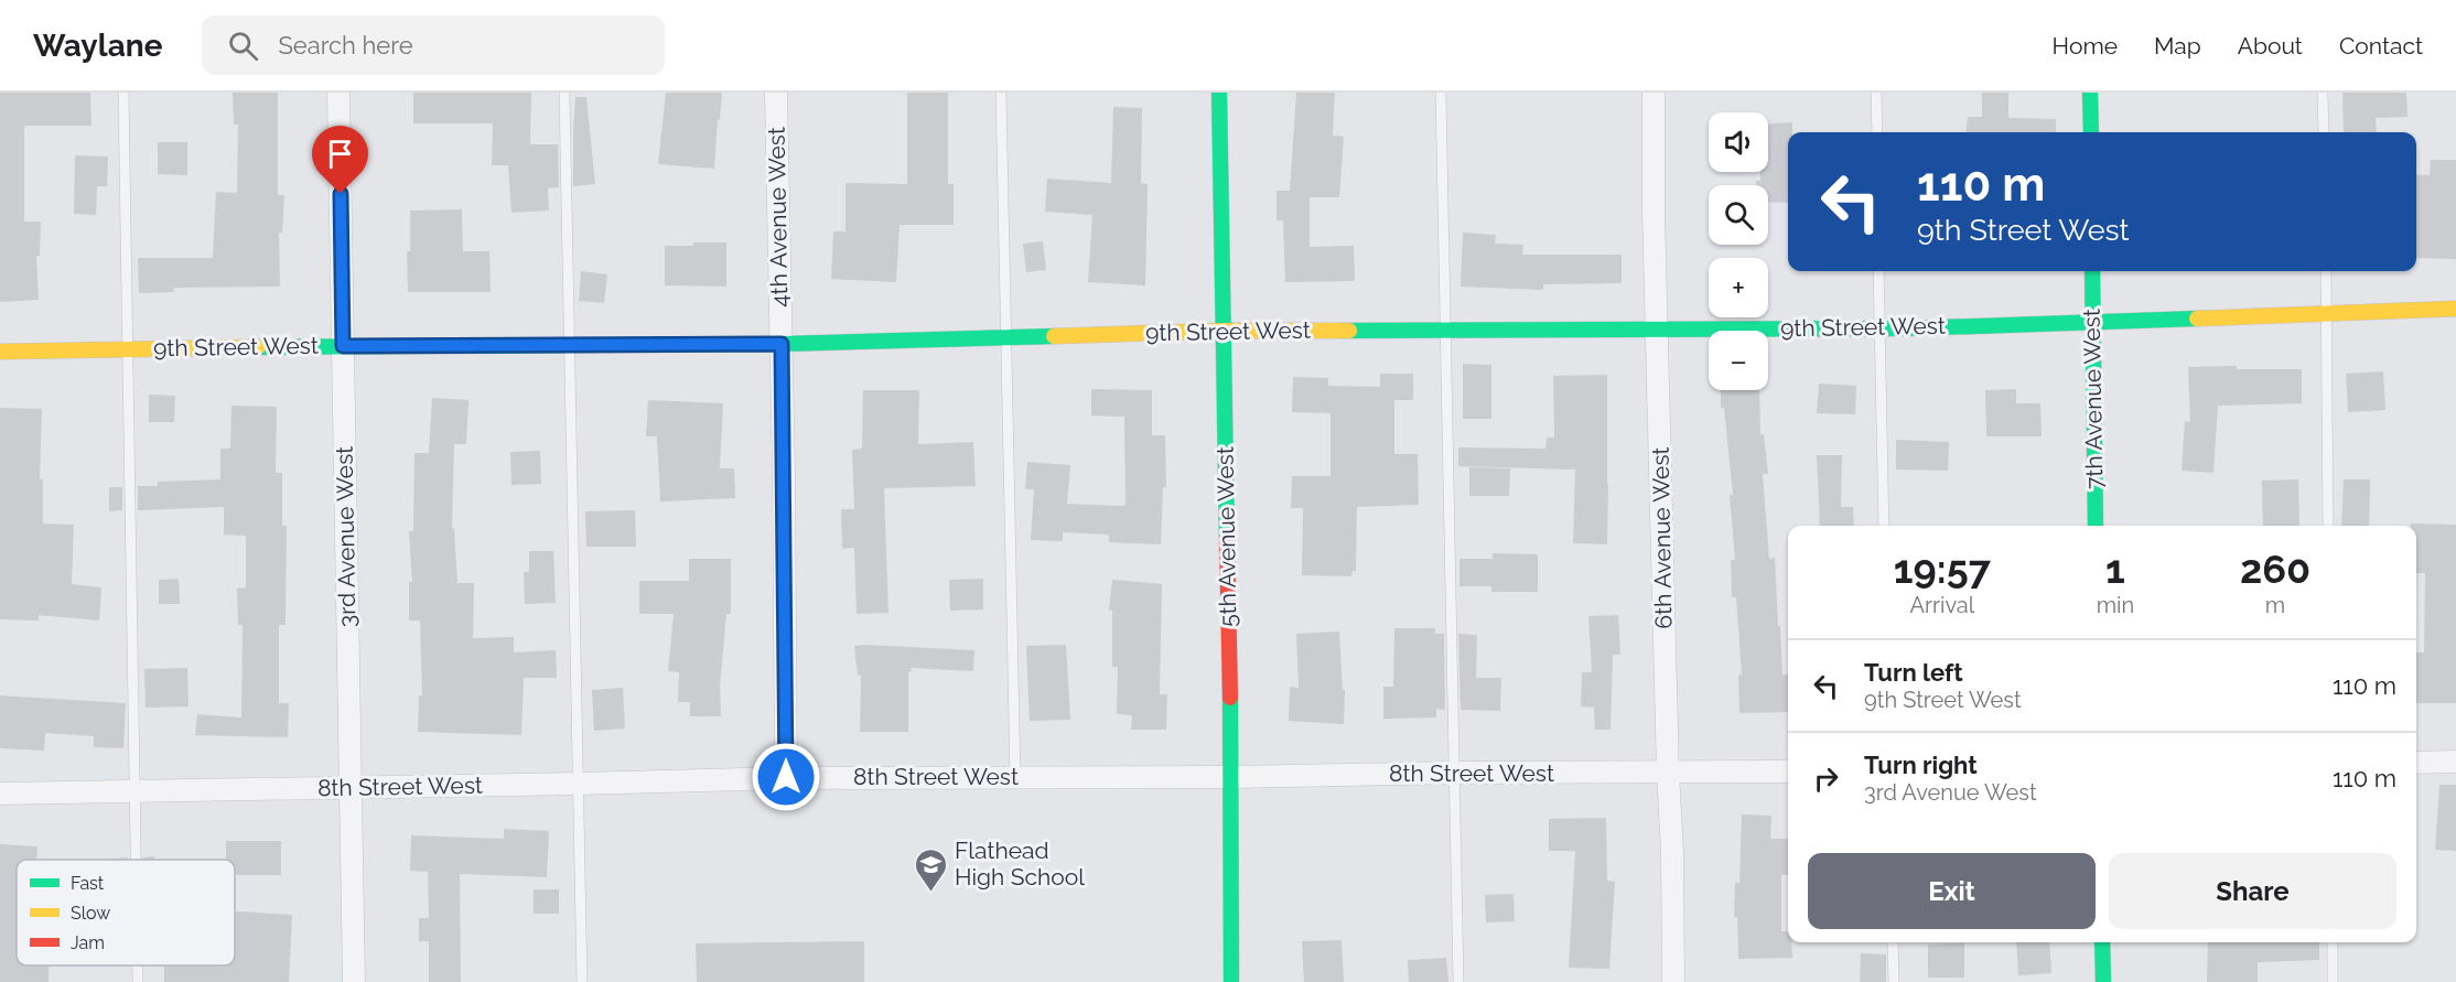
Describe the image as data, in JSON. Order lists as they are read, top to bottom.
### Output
{
  "streets": {
    "street": [
      "4th Avenue West",
      "9th Street West",
      "7th Avenue West",
      "3rd Avenue West",
      "5th Avenue West",
      "6th Avenue West",
      "8th Street West"
    ]
  },
  "crossings": [
    ["4th Avenue West", "9th Street West"],
    ["4th Avenue West", "8th Street West"],
    ["9th Street West", "7th Avenue West"],
    ["9th Street West", "3rd Avenue West"],
    ["9th Street West", "5th Avenue West"],
    ["9th Street West", "6th Avenue West"],
    ["3rd Avenue West", "8th Street West"],
    ["5th Avenue West", "8th Street West"],
    ["6th Avenue West", "8th Street West"]
  ],
  "places": {
    "school or university": ["Flathead High School"]
  },
  "legend": ["Fast", "Slow", "Jam"],
  "page": {
    "header": "Waylane",
    "search": "Search here",
    "nav": [
      "Home",
      "Map",
      "About",
      "Contact"
    ],
    "map_buttons": ["+", "−"],
    "turn": ["110 m", "9th Street West"],
    "eta": [
      "19:57",
      "Arrival",
      "1",
      "min",
      "260",
      "m"
    ],
    "list": [
      {
        "name": "Turn left",
        "note": "9th Street West",
        "value": "110 m"
      },
      {
        "name": "Turn right",
        "note": "3rd Avenue West",
        "value": "110 m"
      }
    ],
    "buttons": ["Exit", "Share"]
  }
}
